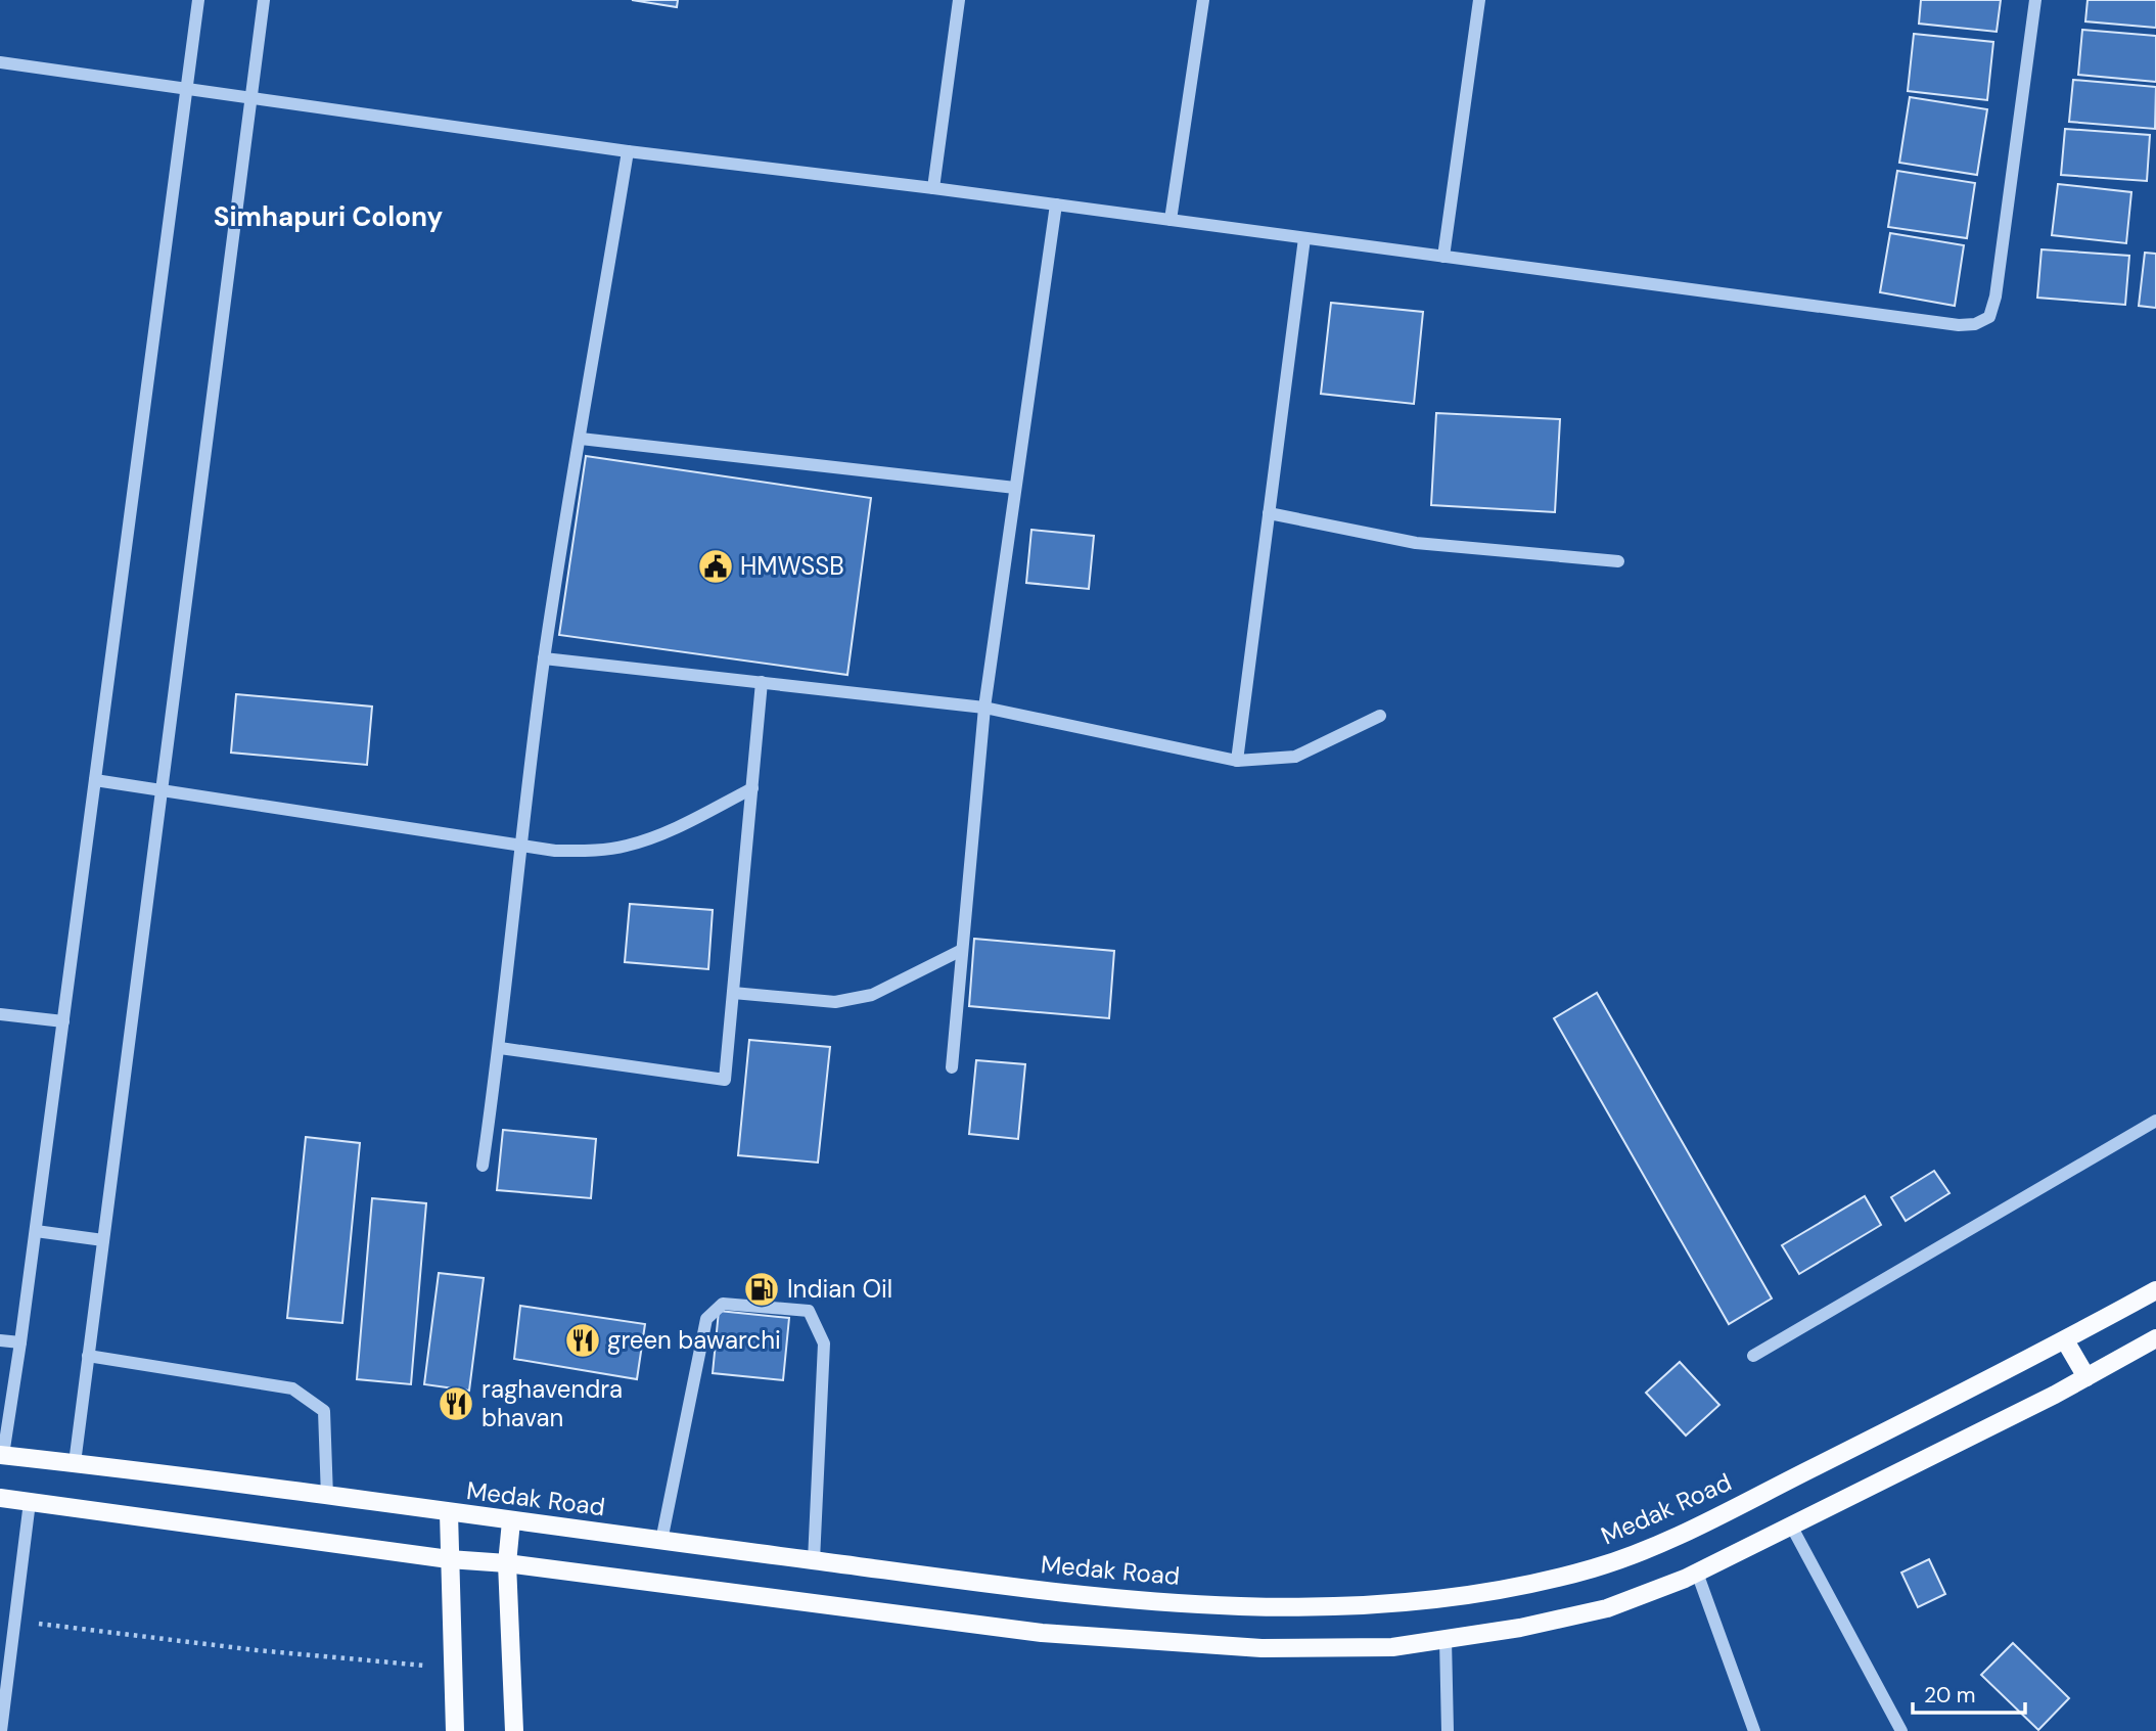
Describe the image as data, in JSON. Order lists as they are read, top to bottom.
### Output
{
  "streets": {
    "main road": ["Medak Road"]
  },
  "districts": ["Simhapuri Colony"],
  "places": {
    "public building": ["HMWSSB"],
    "fuel station": ["Indian Oil"],
    "restaurant": ["green bawarchi", "raghavendra bhavan"]
  },
  "scale_bar": "20 m"
}
